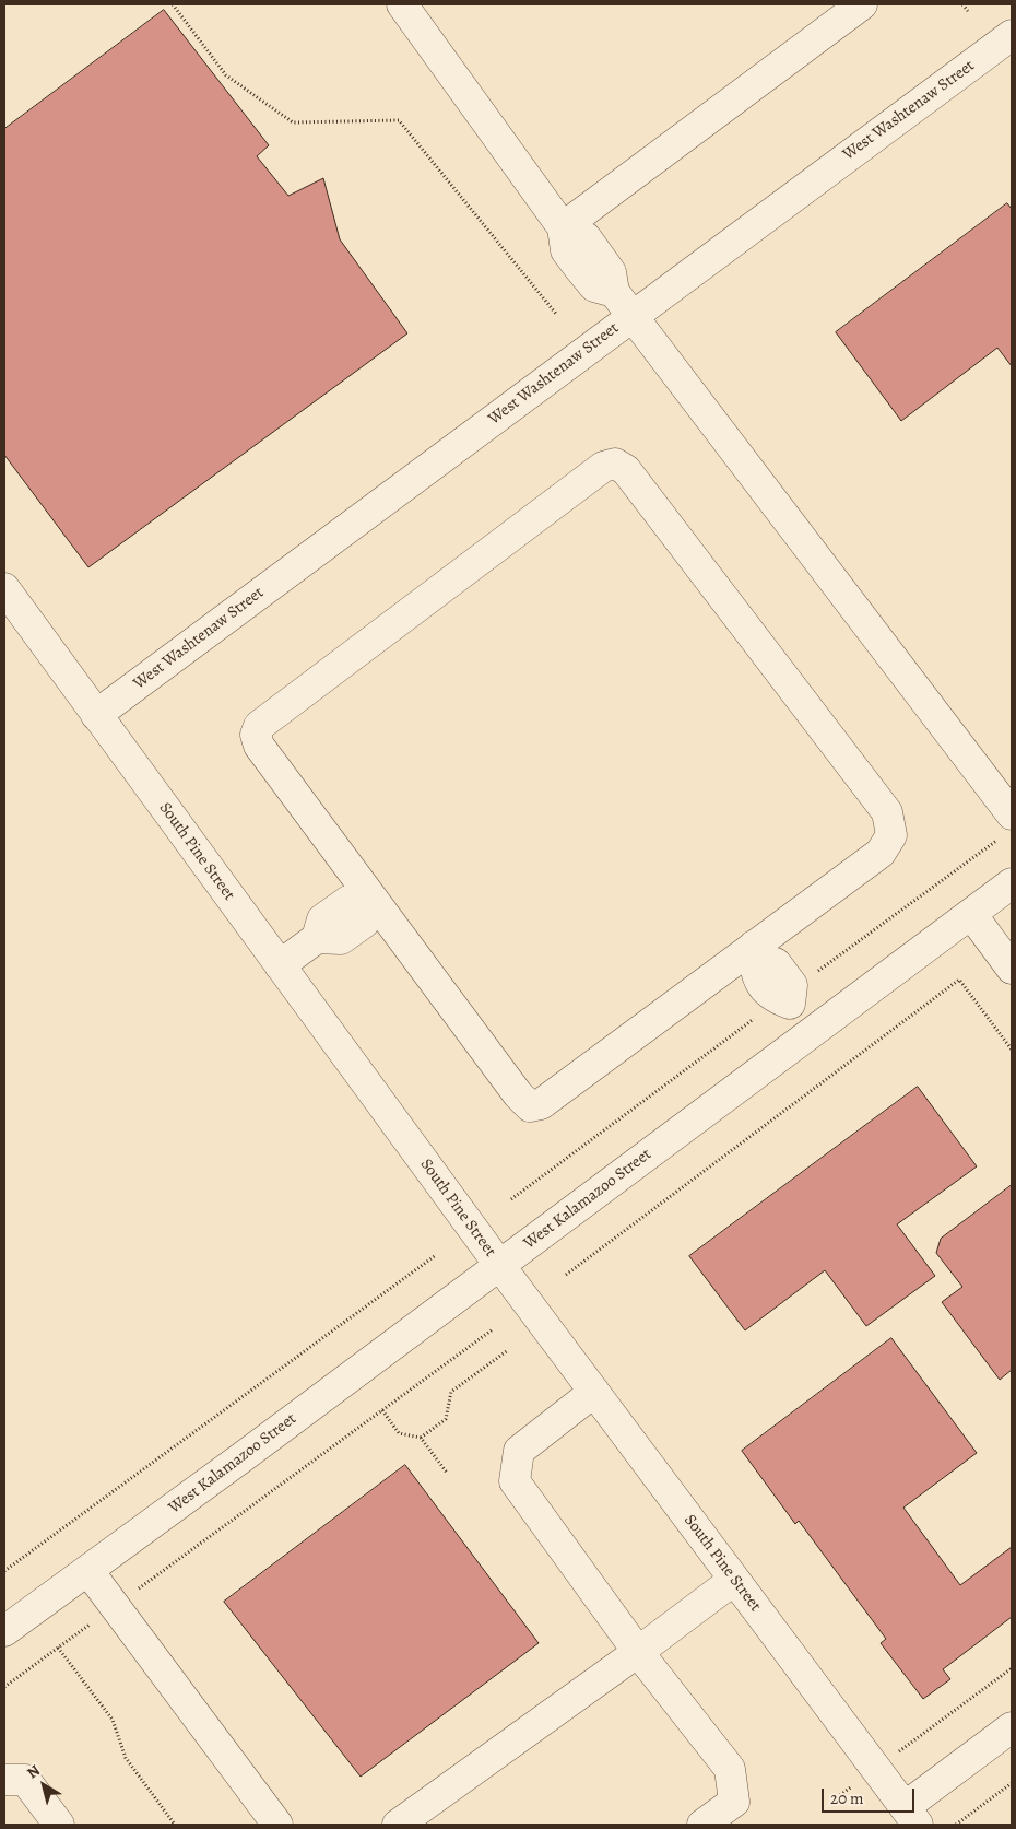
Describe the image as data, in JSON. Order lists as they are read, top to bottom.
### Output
{
  "streets": {
    "street": ["West Washtenaw Street", "South Pine Street", "West Kalamazoo Street"]
  },
  "crossings": [
    ["West Washtenaw Street", "South Pine Street"],
    ["South Pine Street", "West Kalamazoo Street"]
  ],
  "scale_bar": "20 m",
  "north": "top left"
}
